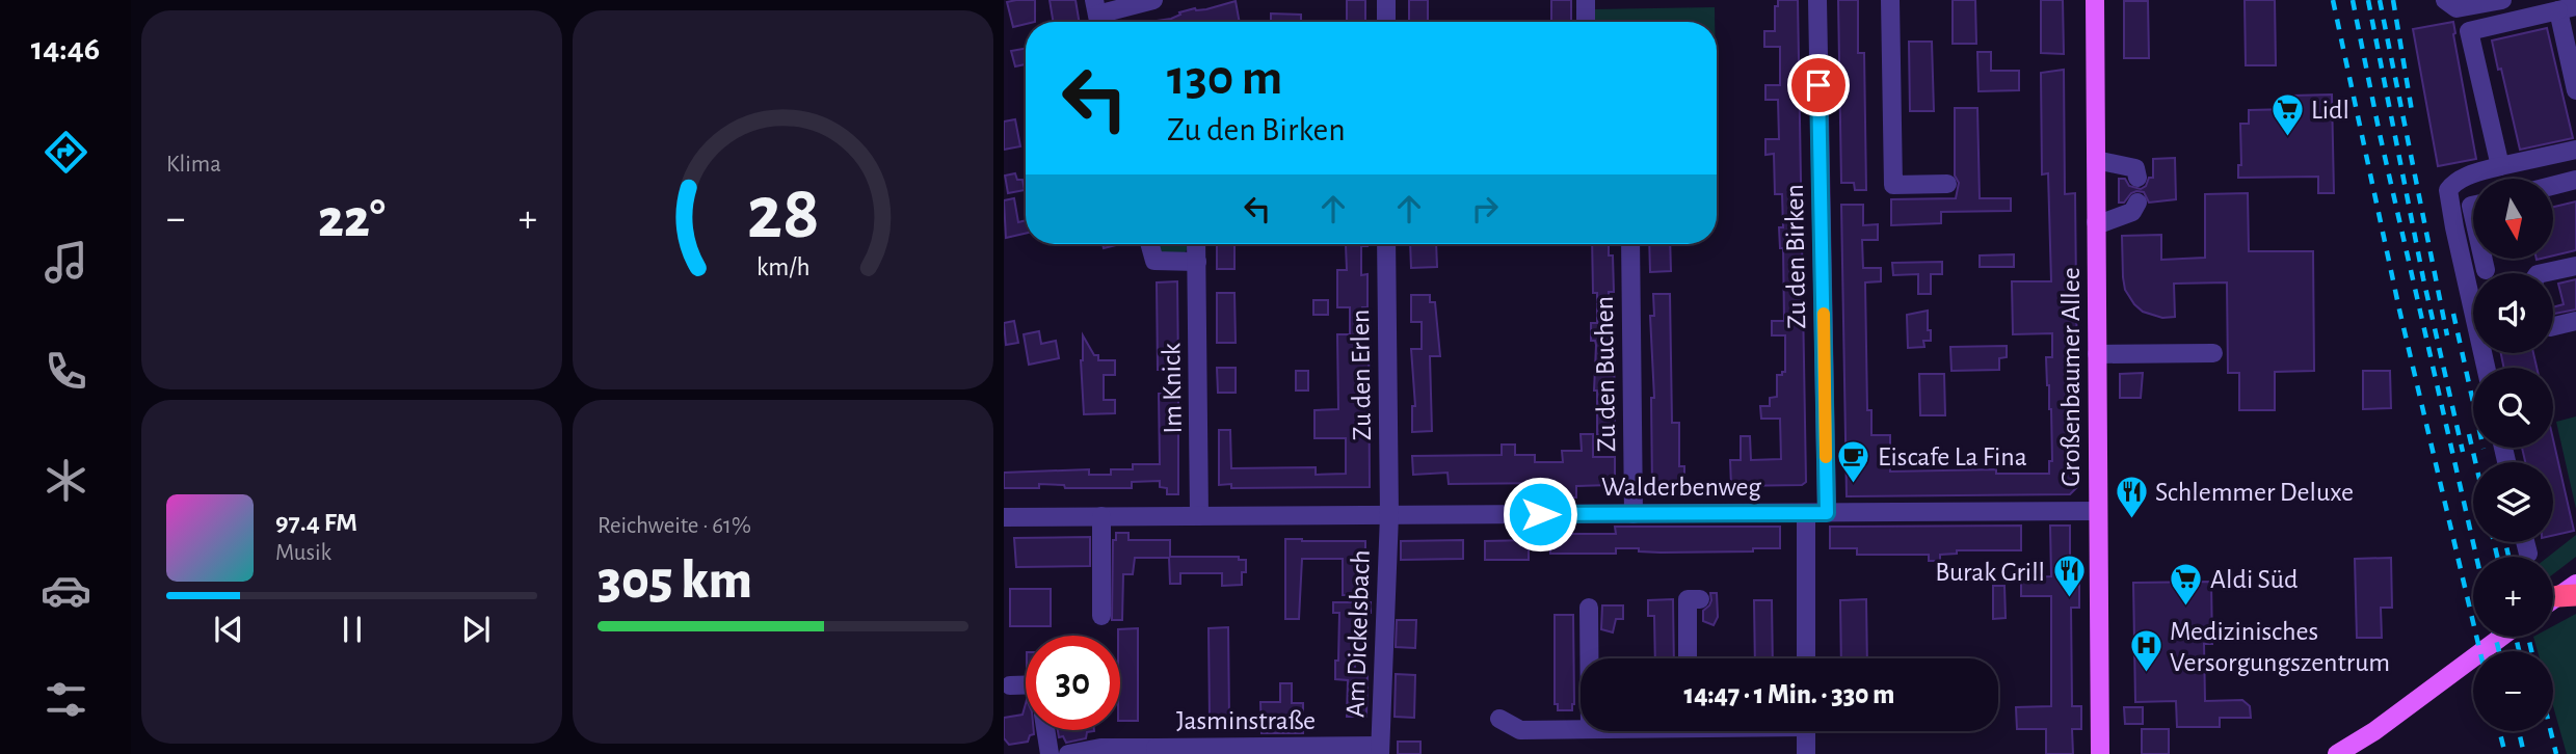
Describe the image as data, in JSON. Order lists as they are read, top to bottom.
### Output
{
  "streets": {
    "main road": ["Großenbaumer Allee"],
    "street": [
      "Zu den Birken",
      "Zu den Buchen",
      "Zu den Erlen",
      "Im Knick",
      "Walderbenweg",
      "Am Dickelsbach",
      "Jasminstraße"
    ]
  },
  "crossings": [
    ["Zu den Birken", "Walderbenweg"],
    ["Zu den Buchen", "Walderbenweg"],
    ["Zu den Erlen", "Walderbenweg"],
    ["Zu den Erlen", "Am Dickelsbach"],
    ["Großenbaumer Allee", "Walderbenweg"],
    ["Im Knick", "Walderbenweg"],
    ["Walderbenweg", "Am Dickelsbach"],
    ["Am Dickelsbach", "Jasminstraße"]
  ],
  "places": {
    "supermarket": ["Lidl", "Aldi Süd"],
    "cafe": ["Eiscafe La Fina"],
    "restaurant": ["Schlemmer Deluxe", "Burak Grill"],
    "hospital": ["Medizinisches Versorgungszentrum"]
  },
  "north": "bottom",
  "page": {
    "tabs": "14:46",
    "tile": [
      "Klima",
      ["Reichweite · 61%", "305 km"]
    ],
    "turn": ["130 m", "Zu den Birken"],
    "map_buttons": ["+", "−"],
    "heat": ["−", "22°", "+"],
    "song": ["97.4 FM", "Musik"],
    "limit": "30",
    "trip": "14:47 · 1 Min. · 330 m",
    "gauge": ["28", "km/h"]
  }
}
